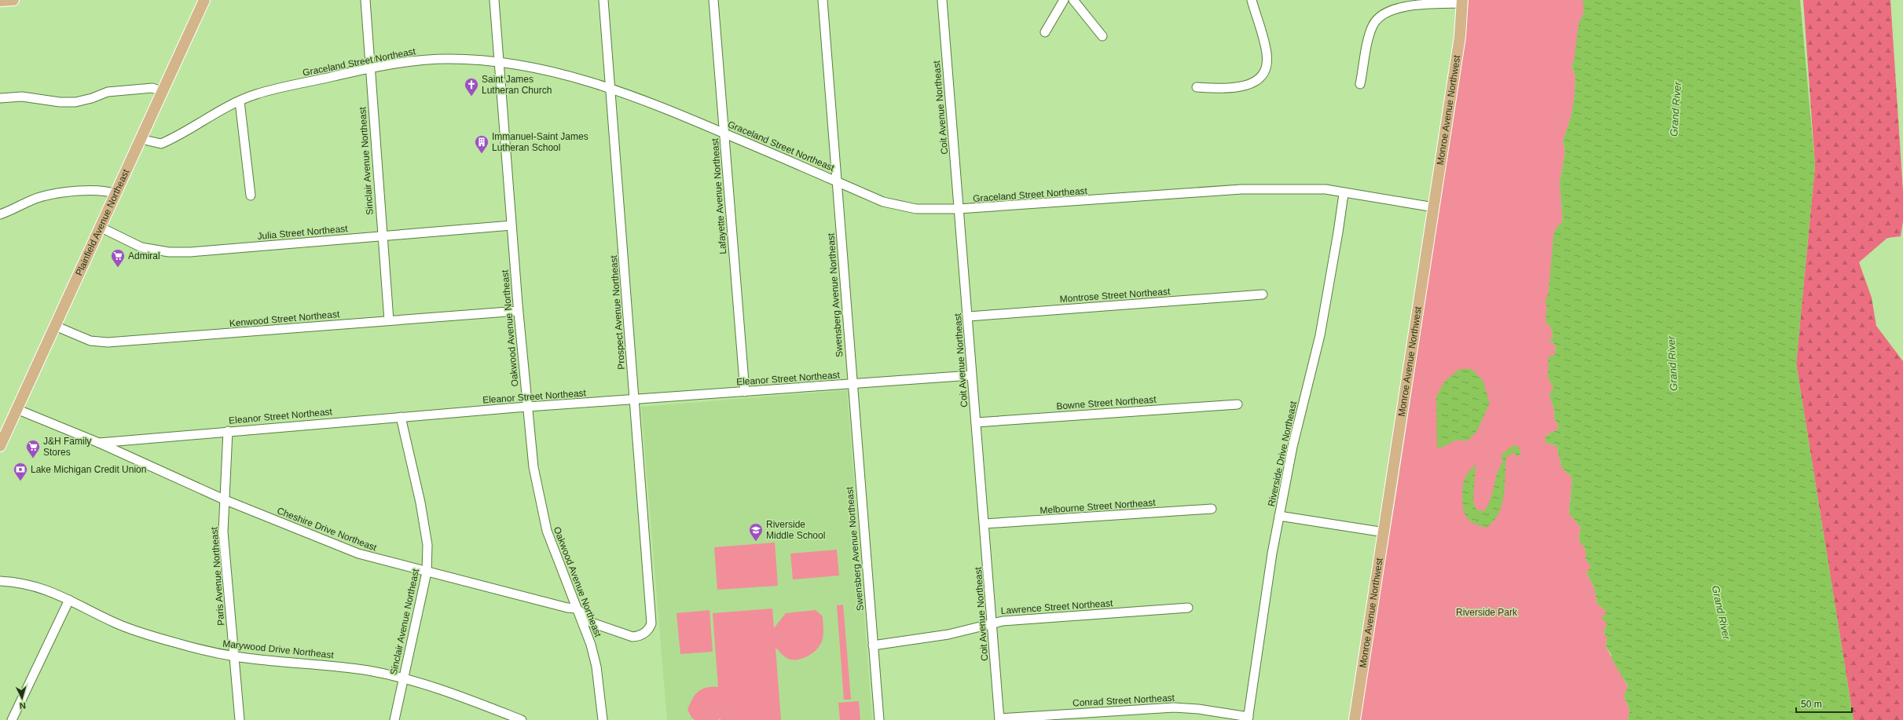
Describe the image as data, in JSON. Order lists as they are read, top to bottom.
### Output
{
  "streets": {
    "main road": ["Monroe Avenue Northwest", "Plainfield Avenue Northeast"],
    "street": [
      "Graceland Street Northeast",
      "Coit Avenue Northeast",
      "Sinclair Avenue Northeast",
      "Lafayette Avenue Northeast",
      "Julia Street Northeast",
      "Swensberg Avenue Northeast",
      "Montrose Street Northeast",
      "Prospect Avenue Northeast",
      "Kenwood Street Northeast",
      "Oakwood Avenue Northeast",
      "Eleanor Street Northeast",
      "Bowne Street Northeast",
      "Riverside Drive Northeast",
      "Melbourne Street Northeast",
      "Cheshire Drive Northeast",
      "Paris Avenue Northeast",
      "Lawrence Street Northeast",
      "Marywood Drive Northeast",
      "Conrad Street Northeast"
    ]
  },
  "crossings": [
    ["Graceland Street Northeast", "Coit Avenue Northeast"],
    ["Graceland Street Northeast", "Monroe Avenue Northwest"],
    ["Graceland Street Northeast", "Sinclair Avenue Northeast"],
    ["Graceland Street Northeast", "Lafayette Avenue Northeast"],
    ["Graceland Street Northeast", "Plainfield Avenue Northeast"],
    ["Graceland Street Northeast", "Swensberg Avenue Northeast"],
    ["Graceland Street Northeast", "Prospect Avenue Northeast"],
    ["Graceland Street Northeast", "Oakwood Avenue Northeast"],
    ["Graceland Street Northeast", "Riverside Drive Northeast"],
    ["Coit Avenue Northeast", "Montrose Street Northeast"],
    ["Coit Avenue Northeast", "Eleanor Street Northeast"],
    ["Coit Avenue Northeast", "Bowne Street Northeast"],
    ["Coit Avenue Northeast", "Melbourne Street Northeast"],
    ["Coit Avenue Northeast", "Lawrence Street Northeast"],
    ["Coit Avenue Northeast", "Conrad Street Northeast"],
    ["Sinclair Avenue Northeast", "Julia Street Northeast"],
    ["Sinclair Avenue Northeast", "Kenwood Street Northeast"],
    ["Sinclair Avenue Northeast", "Eleanor Street Northeast"],
    ["Sinclair Avenue Northeast", "Cheshire Drive Northeast"],
    ["Sinclair Avenue Northeast", "Marywood Drive Northeast"],
    ["Lafayette Avenue Northeast", "Eleanor Street Northeast"],
    ["Plainfield Avenue Northeast", "Julia Street Northeast"],
    ["Plainfield Avenue Northeast", "Kenwood Street Northeast"],
    ["Plainfield Avenue Northeast", "Cheshire Drive Northeast"],
    ["Julia Street Northeast", "Oakwood Avenue Northeast"],
    ["Swensberg Avenue Northeast", "Eleanor Street Northeast"],
    ["Swensberg Avenue Northeast", "Lawrence Street Northeast"],
    ["Prospect Avenue Northeast", "Oakwood Avenue Northeast"],
    ["Prospect Avenue Northeast", "Eleanor Street Northeast"],
    ["Prospect Avenue Northeast", "Cheshire Drive Northeast"],
    ["Kenwood Street Northeast", "Oakwood Avenue Northeast"],
    ["Oakwood Avenue Northeast", "Eleanor Street Northeast"],
    ["Oakwood Avenue Northeast", "Cheshire Drive Northeast"],
    ["Eleanor Street Northeast", "Cheshire Drive Northeast"],
    ["Eleanor Street Northeast", "Paris Avenue Northeast"],
    ["Riverside Drive Northeast", "Conrad Street Northeast"],
    ["Cheshire Drive Northeast", "Paris Avenue Northeast"],
    ["Paris Avenue Northeast", "Marywood Drive Northeast"]
  ],
  "water": ["Grand River"],
  "parks": ["Riverside Park"],
  "places": {
    "church": ["Saint James Lutheran Church"],
    "building": ["Immanuel-Saint James Lutheran School"],
    "supermarket": ["Admiral", "J&H Family Stores"],
    "bank": ["Lake Michigan Credit Union"],
    "school or university": ["Riverside Middle School"]
  },
  "scale_bar": "50 m",
  "north": "bottom"
}
